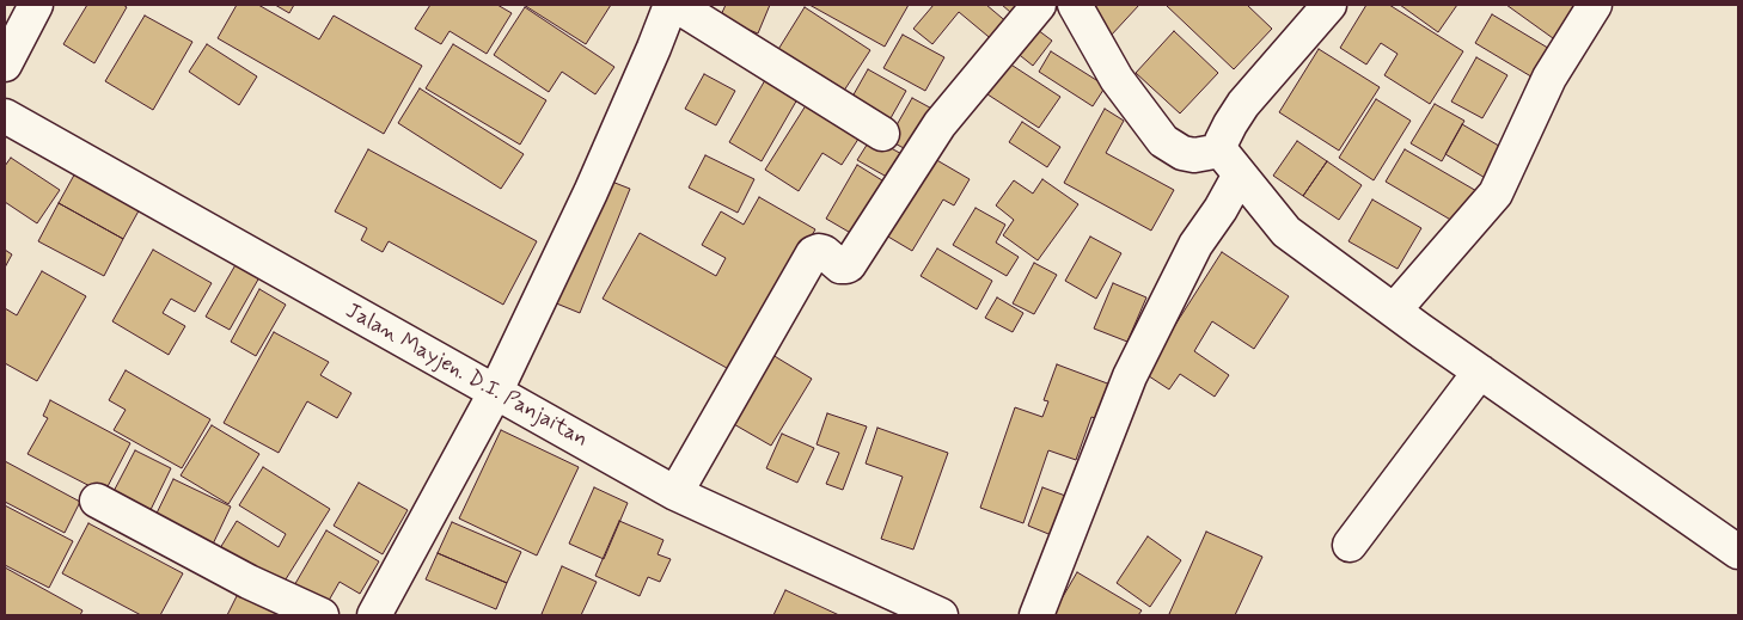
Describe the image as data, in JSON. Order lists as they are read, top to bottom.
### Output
{
  "streets": {
    "street": ["Jalan Mayjen. D.I. Panjaitan"]
  }
}
